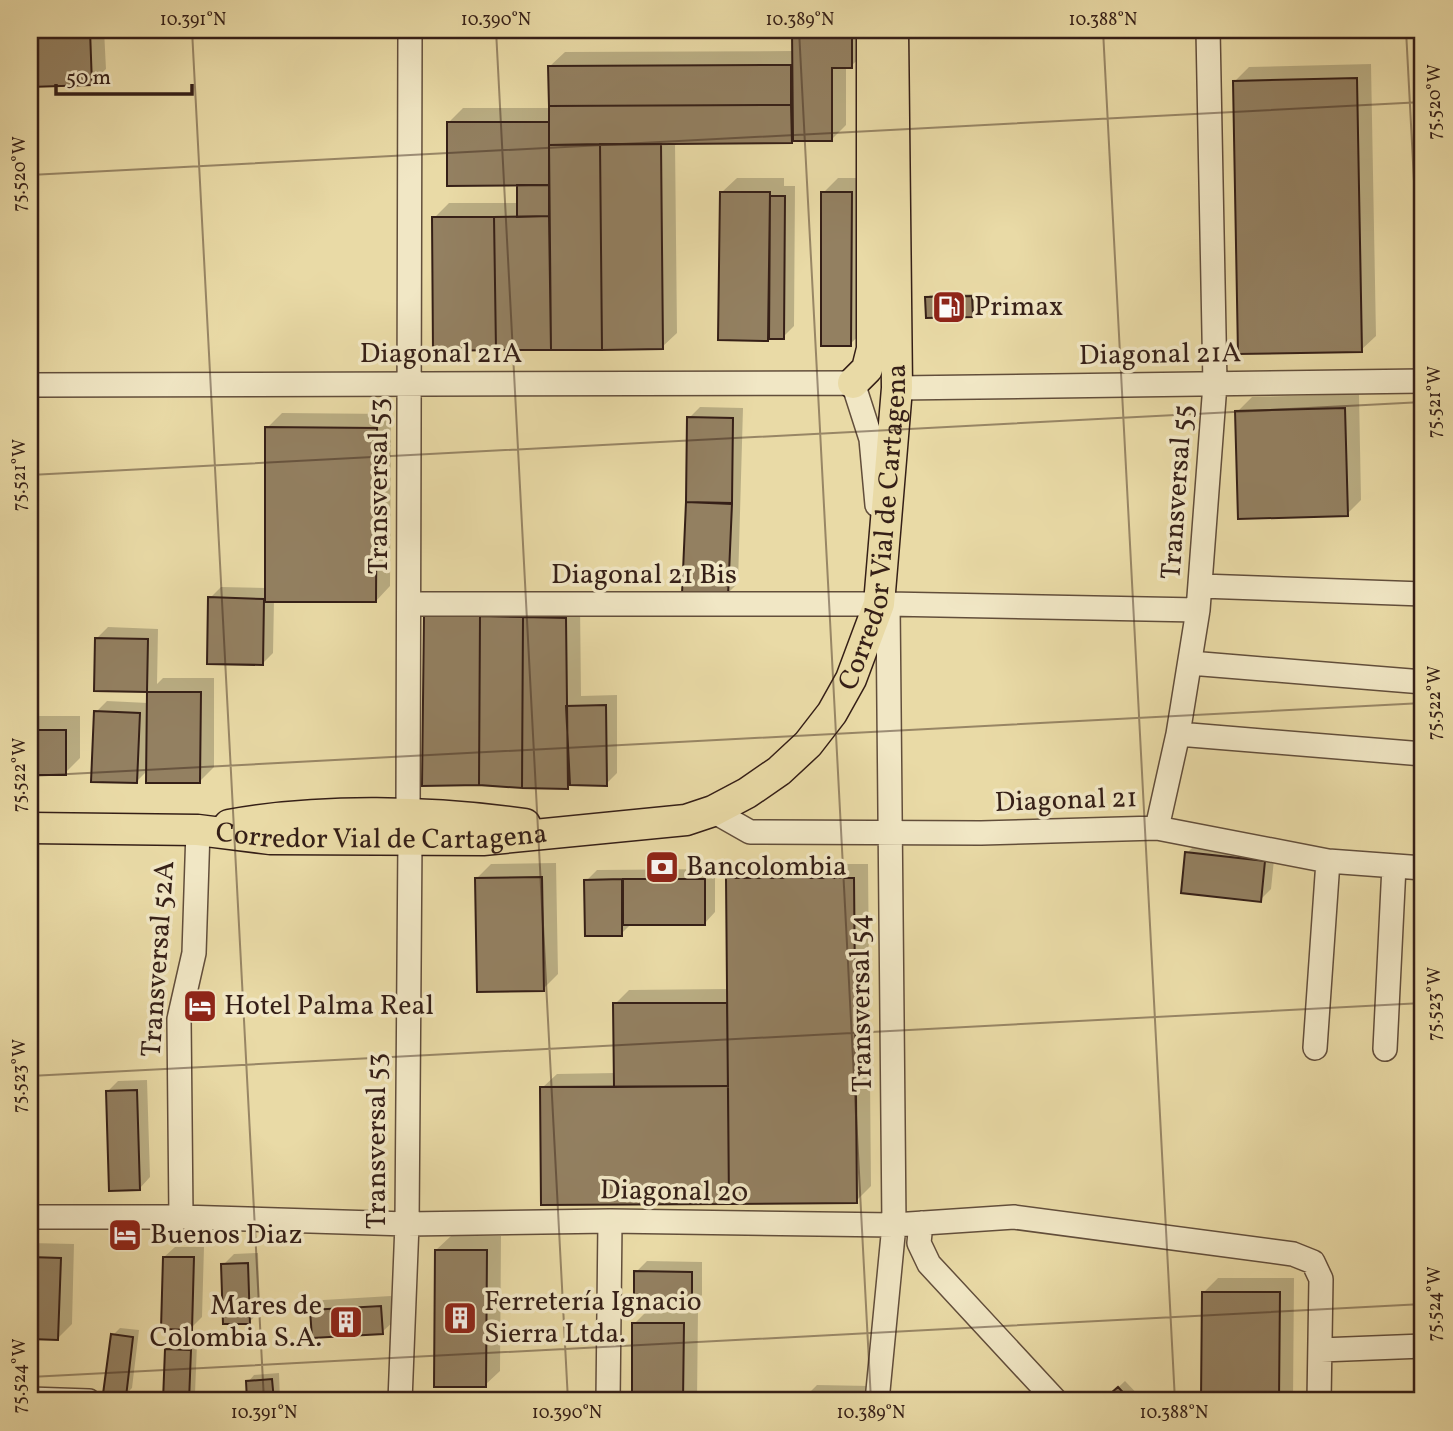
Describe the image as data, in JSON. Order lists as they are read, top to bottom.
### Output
{
  "streets": {
    "main road": ["Corredor Vial de Cartagena"],
    "street": [
      "Diagonal 21A",
      "Transversal 53",
      "Transversal 55",
      "Diagonal 21 Bis",
      "Diagonal 21",
      "Transversal 52A",
      "Transversal 54",
      "Diagonal 20"
    ]
  },
  "crossings": [
    ["Diagonal 21A", "Transversal 53"],
    ["Diagonal 21A", "Transversal 55"],
    ["Diagonal 21A", "Corredor Vial de Cartagena"],
    ["Transversal 53", "Corredor Vial de Cartagena"],
    ["Transversal 53", "Diagonal 21 Bis"],
    ["Transversal 53", "Diagonal 20"],
    ["Transversal 55", "Diagonal 21 Bis"],
    ["Transversal 55", "Diagonal 21"],
    ["Corredor Vial de Cartagena", "Diagonal 21 Bis"],
    ["Corredor Vial de Cartagena", "Diagonal 21"],
    ["Corredor Vial de Cartagena", "Transversal 52A"],
    ["Corredor Vial de Cartagena", "Transversal 54"],
    ["Diagonal 21 Bis", "Transversal 54"],
    ["Diagonal 21", "Transversal 54"],
    ["Transversal 52A", "Diagonal 20"],
    ["Transversal 54", "Diagonal 20"]
  ],
  "places": {
    "fuel station": ["Primax"],
    "bank": ["Bancolombia"],
    "hotel": ["Hotel Palma Real", "Buenos Diaz"],
    "building": ["Ferretería Ignacio Sierra Ltda.", "Mares de Colombia S.A."]
  },
  "scale_bar": "50 m",
  "coordinates": [
    "10.391°N",
    "10.390°N",
    "10.389°N",
    "10.388°N",
    "75.520°W",
    "75.521°W",
    "75.522°W",
    "75.523°W",
    "75.524°W"
  ]
}
